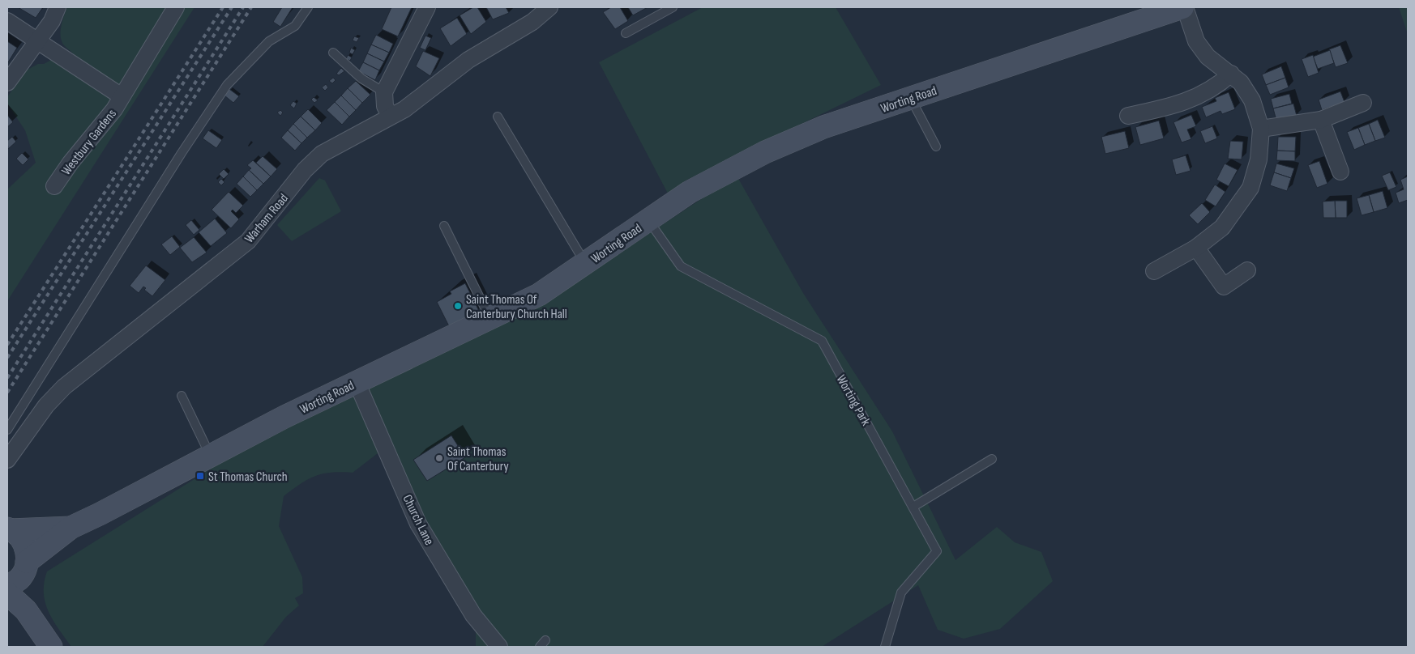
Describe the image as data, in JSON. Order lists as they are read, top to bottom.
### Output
{
  "streets": {
    "main road": ["Worting Road"],
    "street": ["Westbury Gardens", "Warham Road", "Church Lane"],
    "lane": ["Worting Park"]
  },
  "crossings": [
    ["Worting Road", "Worting Park"],
    ["Worting Road", "Church Lane"]
  ],
  "places": {
    "other": ["Saint Thomas Of Canterbury Church Hall", "Saint Thomas Of Canterbury"],
    "transit": ["St Thomas Church"]
  }
}
